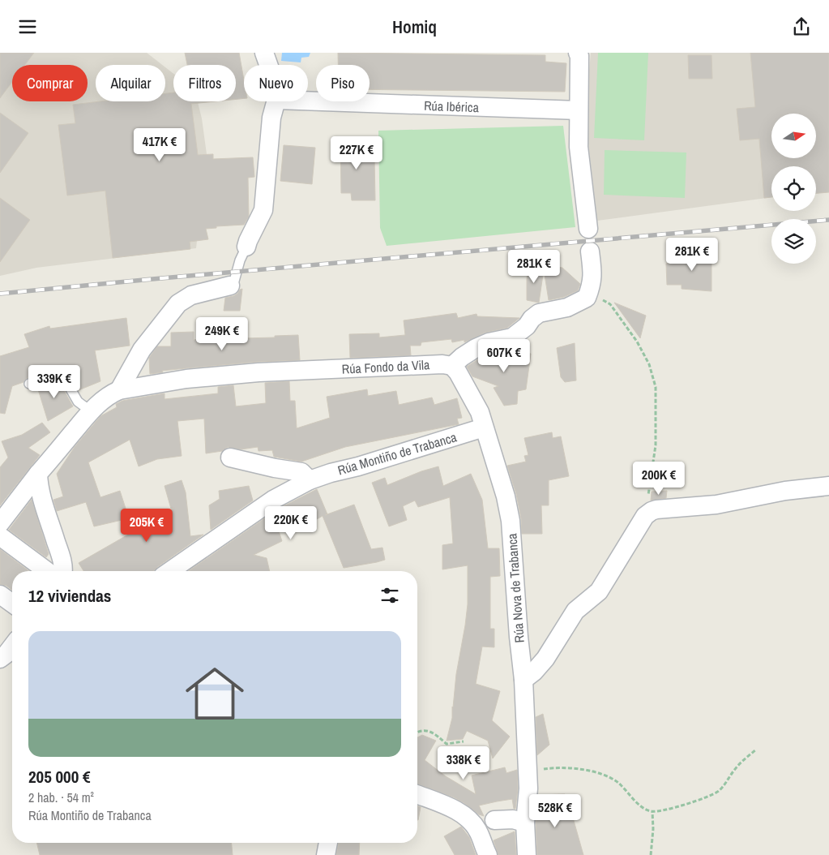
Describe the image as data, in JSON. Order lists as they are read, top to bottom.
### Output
{
  "streets": {
    "street": [
      "Rúa Ibérica",
      "Rúa Fondo da Vila",
      "Rúa Montiño de Trabanca",
      "Rúa Nova de Trabanca"
    ]
  },
  "crossings": [
    ["Rúa Fondo da Vila", "Rúa Nova de Trabanca"],
    ["Rúa Montiño de Trabanca", "Rúa Nova de Trabanca"]
  ],
  "north": "right",
  "page": {
    "header": "Homiq",
    "chip": [
      "Comprar",
      "Alquilar",
      "Filtros",
      "Nuevo",
      "Piso"
    ],
    "price": [
      "417K €",
      "227K €",
      "281K €",
      "281K €",
      "249K €",
      "607K €",
      "339K €",
      "200K €",
      "220K €",
      "205K €",
      "338K €",
      "528K €"
    ],
    "heading": "12 viviendas",
    "list": [
      {
        "name": "205 000 €",
        "note": "2 hab. · 54 m² · Rúa Montiño de Trabanca"
      }
    ]
  }
}
